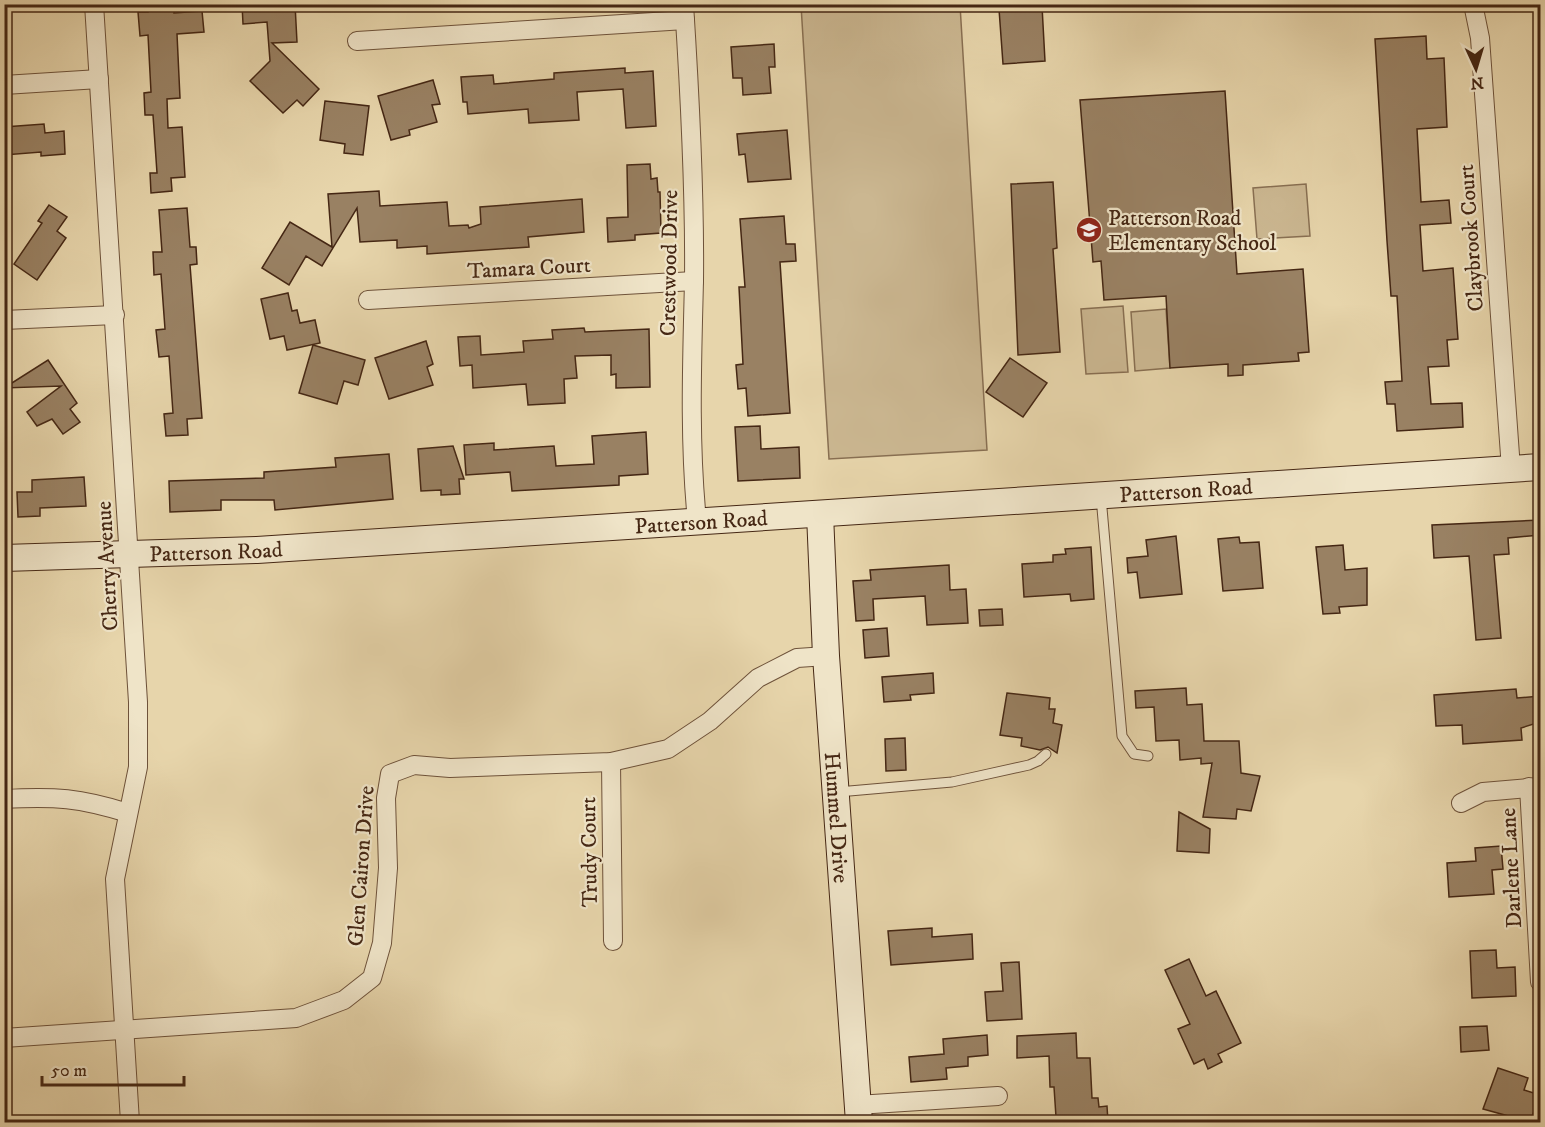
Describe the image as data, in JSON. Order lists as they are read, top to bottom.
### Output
{
  "streets": {
    "street": [
      "Claybrook Court",
      "Crestwood Drive",
      "Tamara Court",
      "Patterson Road",
      "Cherry Avenue",
      "Hummel Drive",
      "Trudy Court",
      "Glen Cairon Drive",
      "Darlene Lane"
    ]
  },
  "crossings": [
    ["Claybrook Court", "Patterson Road"],
    ["Crestwood Drive", "Tamara Court"],
    ["Crestwood Drive", "Patterson Road"],
    ["Patterson Road", "Cherry Avenue"],
    ["Patterson Road", "Hummel Drive"],
    ["Cherry Avenue", "Glen Cairon Drive"],
    ["Hummel Drive", "Glen Cairon Drive"],
    ["Trudy Court", "Glen Cairon Drive"]
  ],
  "places": {
    "school or university": ["Patterson Road Elementary School"]
  },
  "scale_bar": "50 m",
  "north": "bottom"
}
